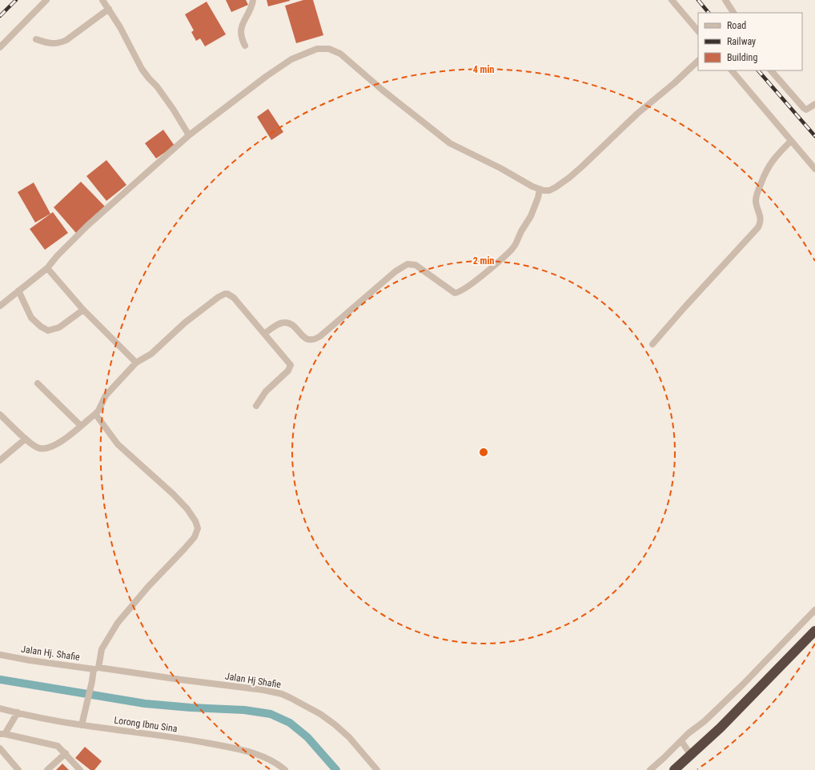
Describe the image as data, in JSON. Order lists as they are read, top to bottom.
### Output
{
  "streets": {
    "street": ["Jalan Hj. Shafie", "Jalan Hj Shafie", "Lorong Ibnu Sina"]
  },
  "crossings": [
    ["Jalan Hj. Shafie", "Jalan Hj Shafie"]
  ],
  "legend": ["Road", "Railway", "Building"],
  "rings": ["4 min", "2 min"]
}
